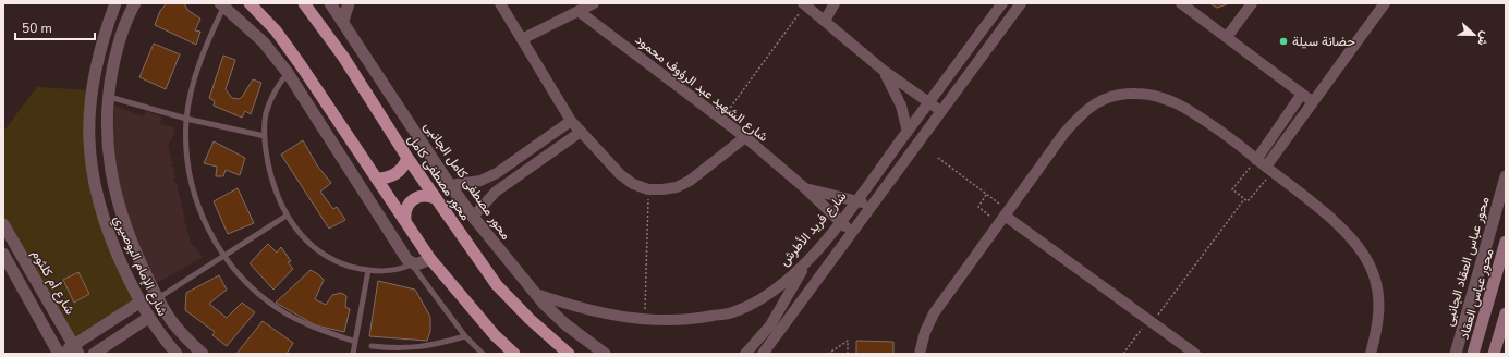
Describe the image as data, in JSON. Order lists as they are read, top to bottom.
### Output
{
  "streets": {
    "main road": ["محور مصطفى كامل", "محور عباس العقاد"],
    "street": [
      "شارع الشهيد عبد الرؤوف محمود",
      "محور مصطفى كامل الجانبى",
      "شارع فريد الأطرش",
      "محور عباس العقاد الجانبى",
      "شارع الإمام البوصيري",
      "شارع أم كلثوم"
    ]
  },
  "crossings": [
    ["شارع الشهيد عبد الرؤوف محمود", "شارع فريد الأطرش"],
    ["محور مصطفى كامل الجانبى", "شارع فريد الأطرش"]
  ],
  "places": ["حضانة سيلة"],
  "scale_bar": "50 m",
  "north": "right"
}
